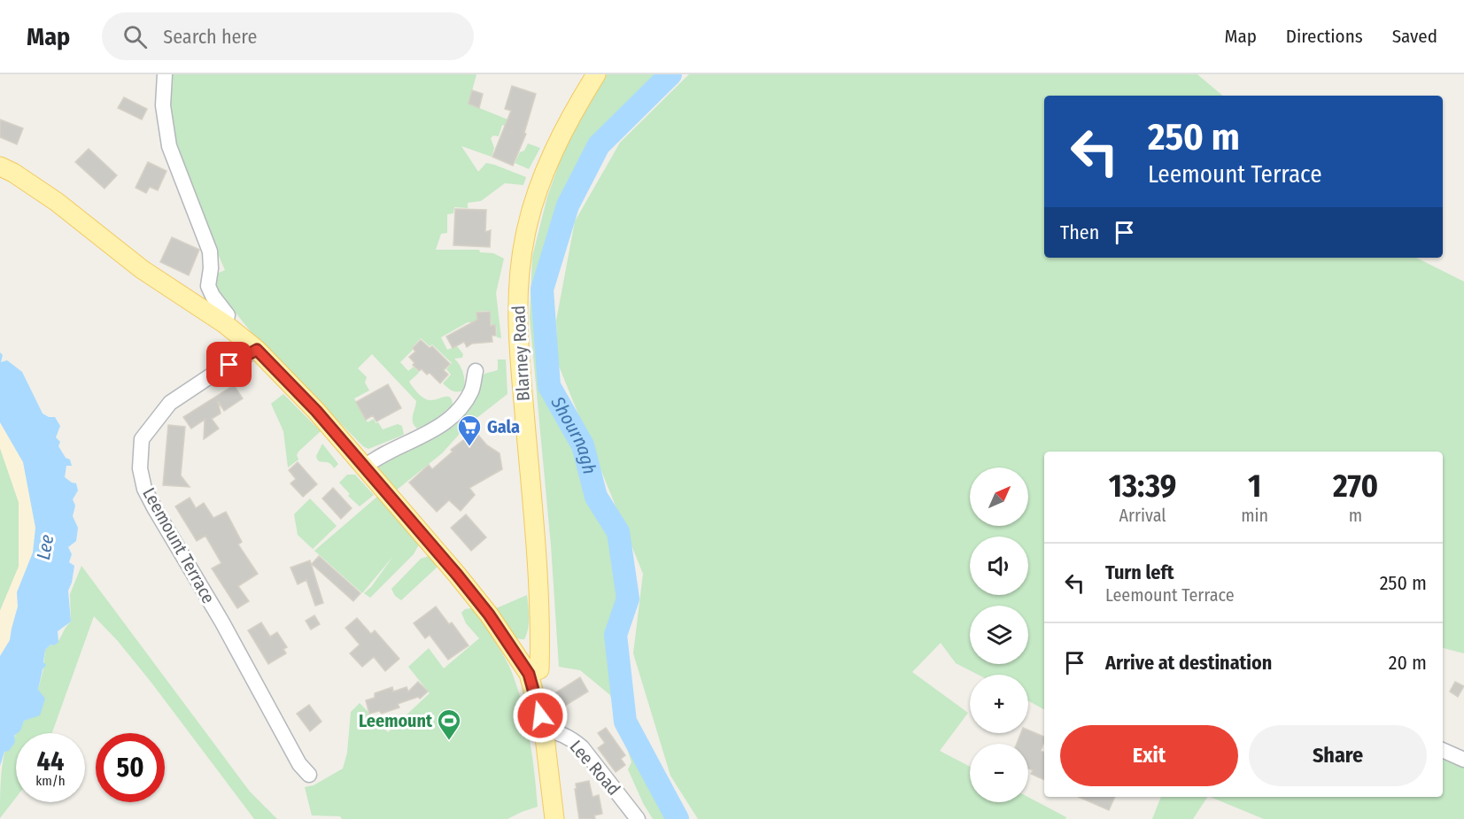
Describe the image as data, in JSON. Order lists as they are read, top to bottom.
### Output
{
  "streets": {
    "main road": ["Blarney Road"],
    "street": ["Leemount Terrace", "Lee Road"]
  },
  "water": ["Shournagh", "Lee"],
  "places": {
    "supermarket": ["Gala"],
    "sports": ["Leemount"]
  },
  "north": "top right",
  "page": {
    "header": "Map",
    "search": "Search here",
    "nav": ["Map", "Directions", "Saved"],
    "turn": ["250 m", "Leemount Terrace"],
    "then": "Then",
    "eta": [
      "13:39",
      "Arrival",
      "1",
      "min",
      "270",
      "m"
    ],
    "map_buttons": ["+", "−"],
    "list": [
      {
        "name": "Turn left",
        "note": "Leemount Terrace",
        "value": "250 m"
      },
      {
        "name": "Arrive at destination",
        "value": "20 m"
      }
    ],
    "buttons": ["Exit", "Share"],
    "speed": "44 km/h",
    "limit": "50"
  }
}
